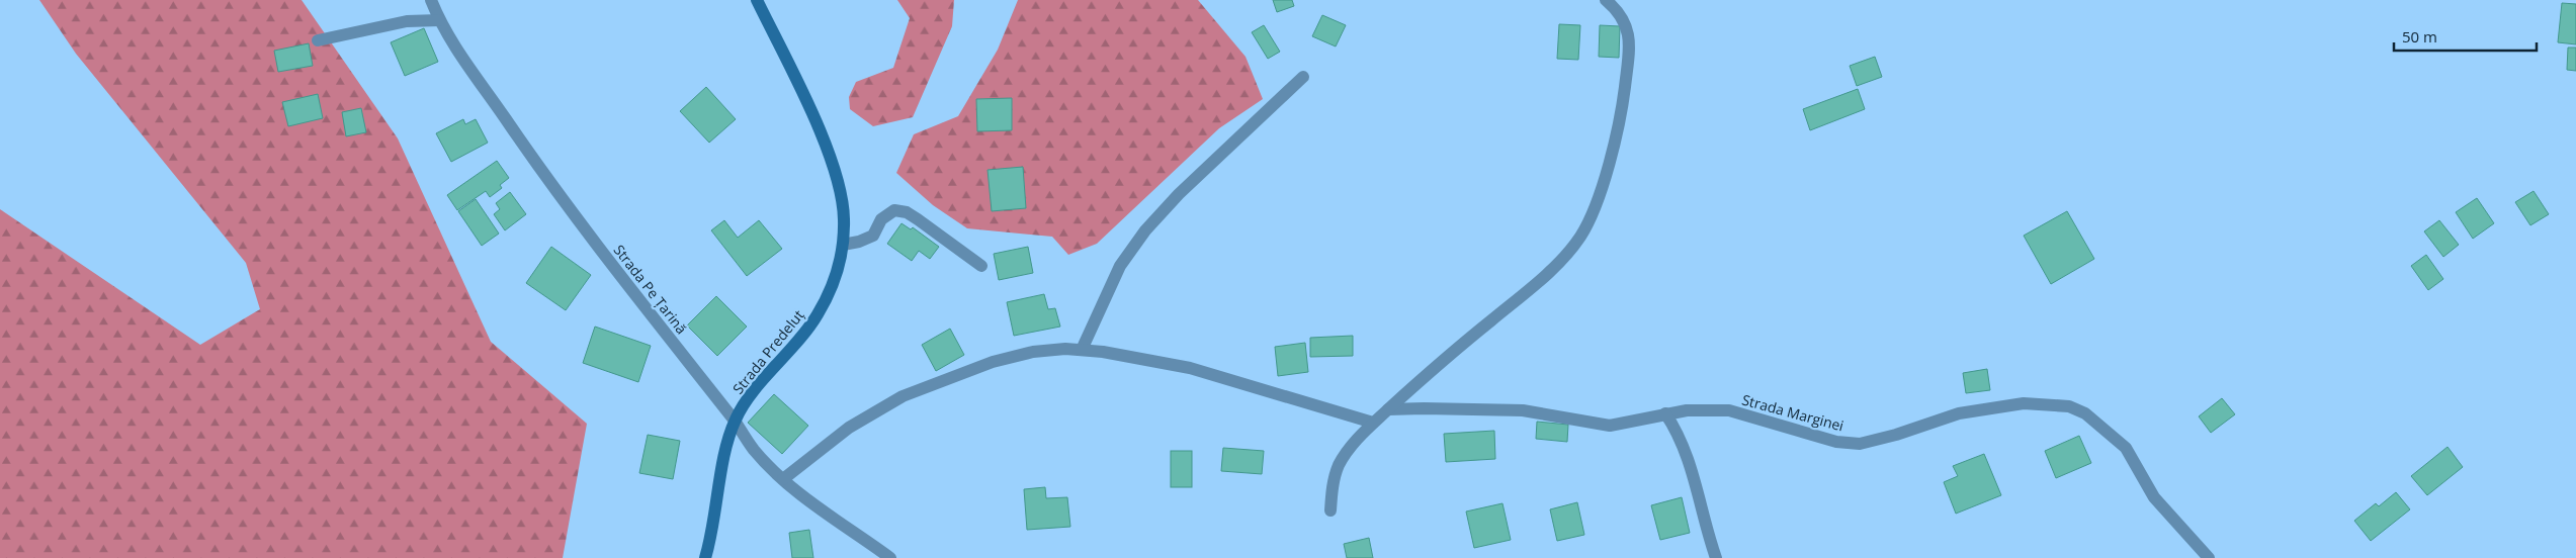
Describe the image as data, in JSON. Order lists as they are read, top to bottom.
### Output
{
  "streets": {
    "main road": ["Strada Predeluț"],
    "street": ["Strada Pe Țarină", "Strada Marginei"]
  },
  "crossings": [
    ["Strada Pe Țarină", "Strada Predeluț"]
  ],
  "scale_bar": "50 m"
}
